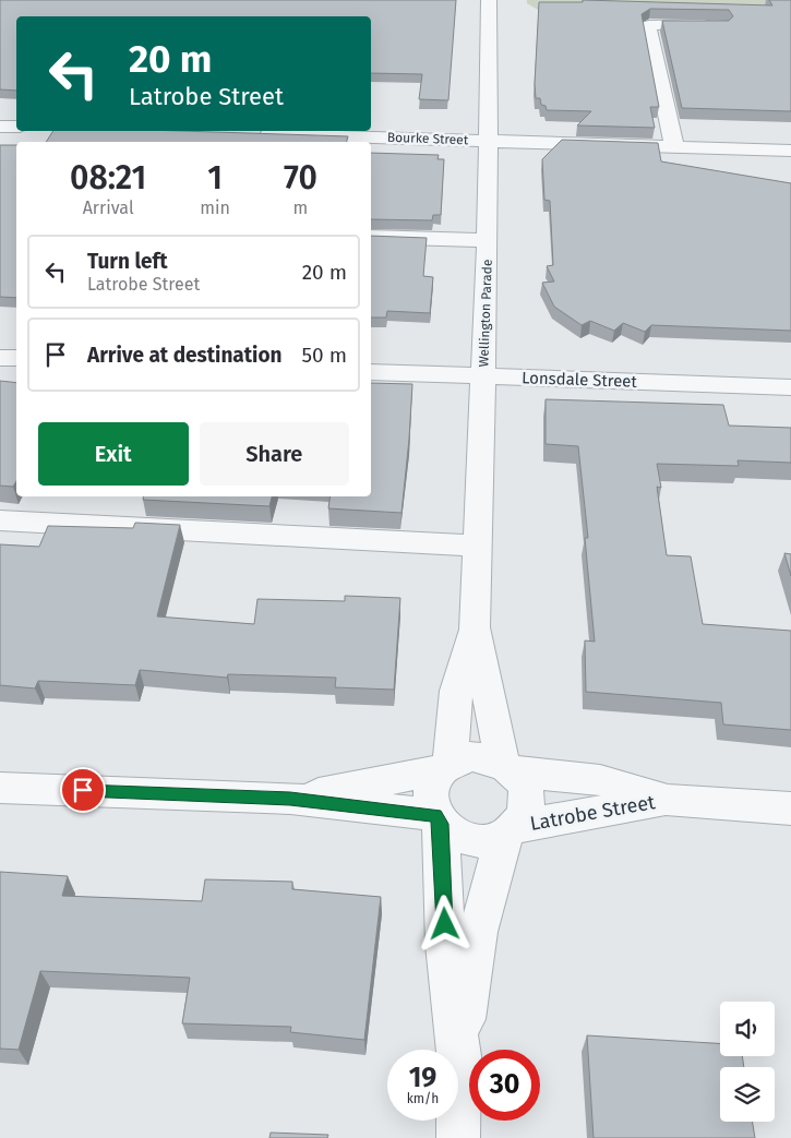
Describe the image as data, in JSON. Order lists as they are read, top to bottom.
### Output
{
  "streets": {
    "street": [
      "Bourke Street",
      "Wellington Parade",
      "Lonsdale Street",
      "Latrobe Street"
    ]
  },
  "crossings": [
    ["Bourke Street", "Wellington Parade"],
    ["Wellington Parade", "Lonsdale Street"],
    ["Wellington Parade", "Latrobe Street"]
  ],
  "page": {
    "turn": ["20 m", "Latrobe Street"],
    "eta": [
      "08:21",
      "Arrival",
      "1",
      "min",
      "70",
      "m"
    ],
    "list": [
      {
        "name": "Turn left",
        "note": "Latrobe Street",
        "value": "20 m"
      },
      {
        "name": "Arrive at destination",
        "value": "50 m"
      }
    ],
    "buttons": ["Exit", "Share"],
    "speed": "19 km/h",
    "limit": "30"
  }
}
